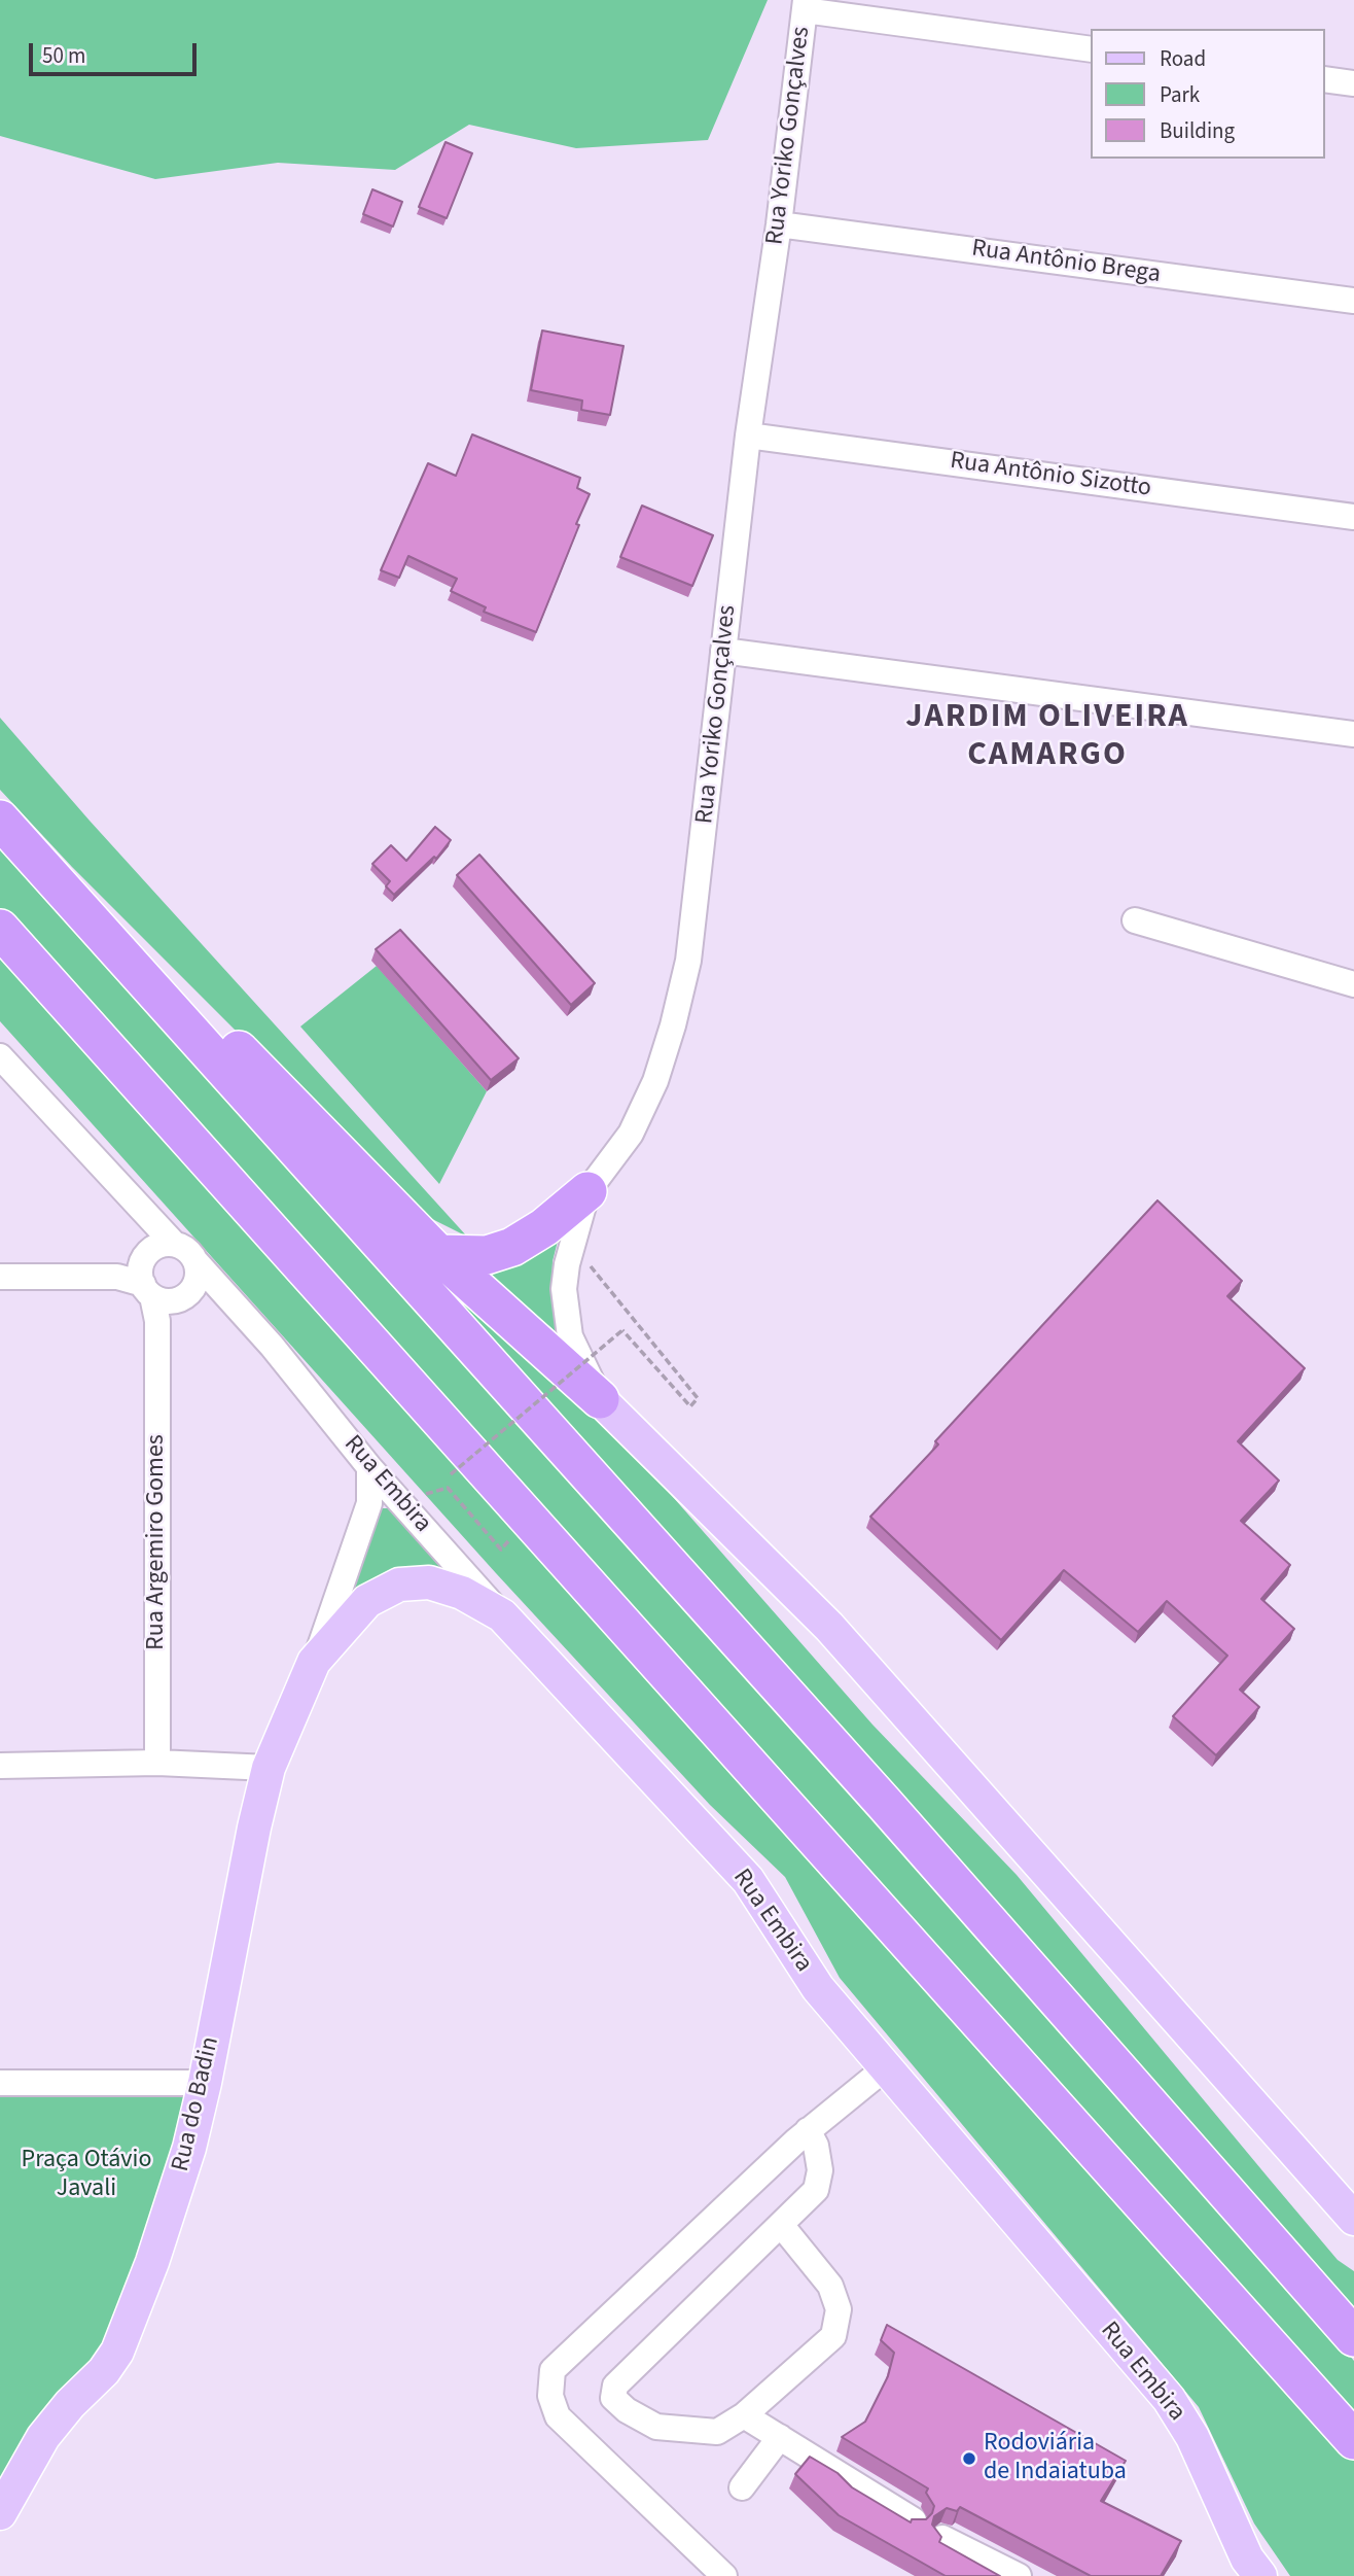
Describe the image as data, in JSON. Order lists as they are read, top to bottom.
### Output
{
  "streets": {
    "main road": ["Rua Embira", "Rua do Badin"],
    "street": [
      "Rua Yoriko Gonçalves",
      "Rua Antônio Brega",
      "Rua Antônio Sizotto",
      "Rua Argemiro Gomes"
    ]
  },
  "crossings": [
    ["Rua Yoriko Gonçalves", "Rua Antônio Brega"],
    ["Rua Yoriko Gonçalves", "Rua Antônio Sizotto"],
    ["Rua Embira", "Rua Argemiro Gomes"],
    ["Rua Embira", "Rua do Badin"]
  ],
  "districts": ["JARDIM OLIVEIRA CAMARGO"],
  "parks": ["Praça Otávio Javali"],
  "places": ["Rodoviária de Indaiatuba"],
  "legend": ["Road", "Park", "Building"],
  "scale_bar": "50 m"
}
